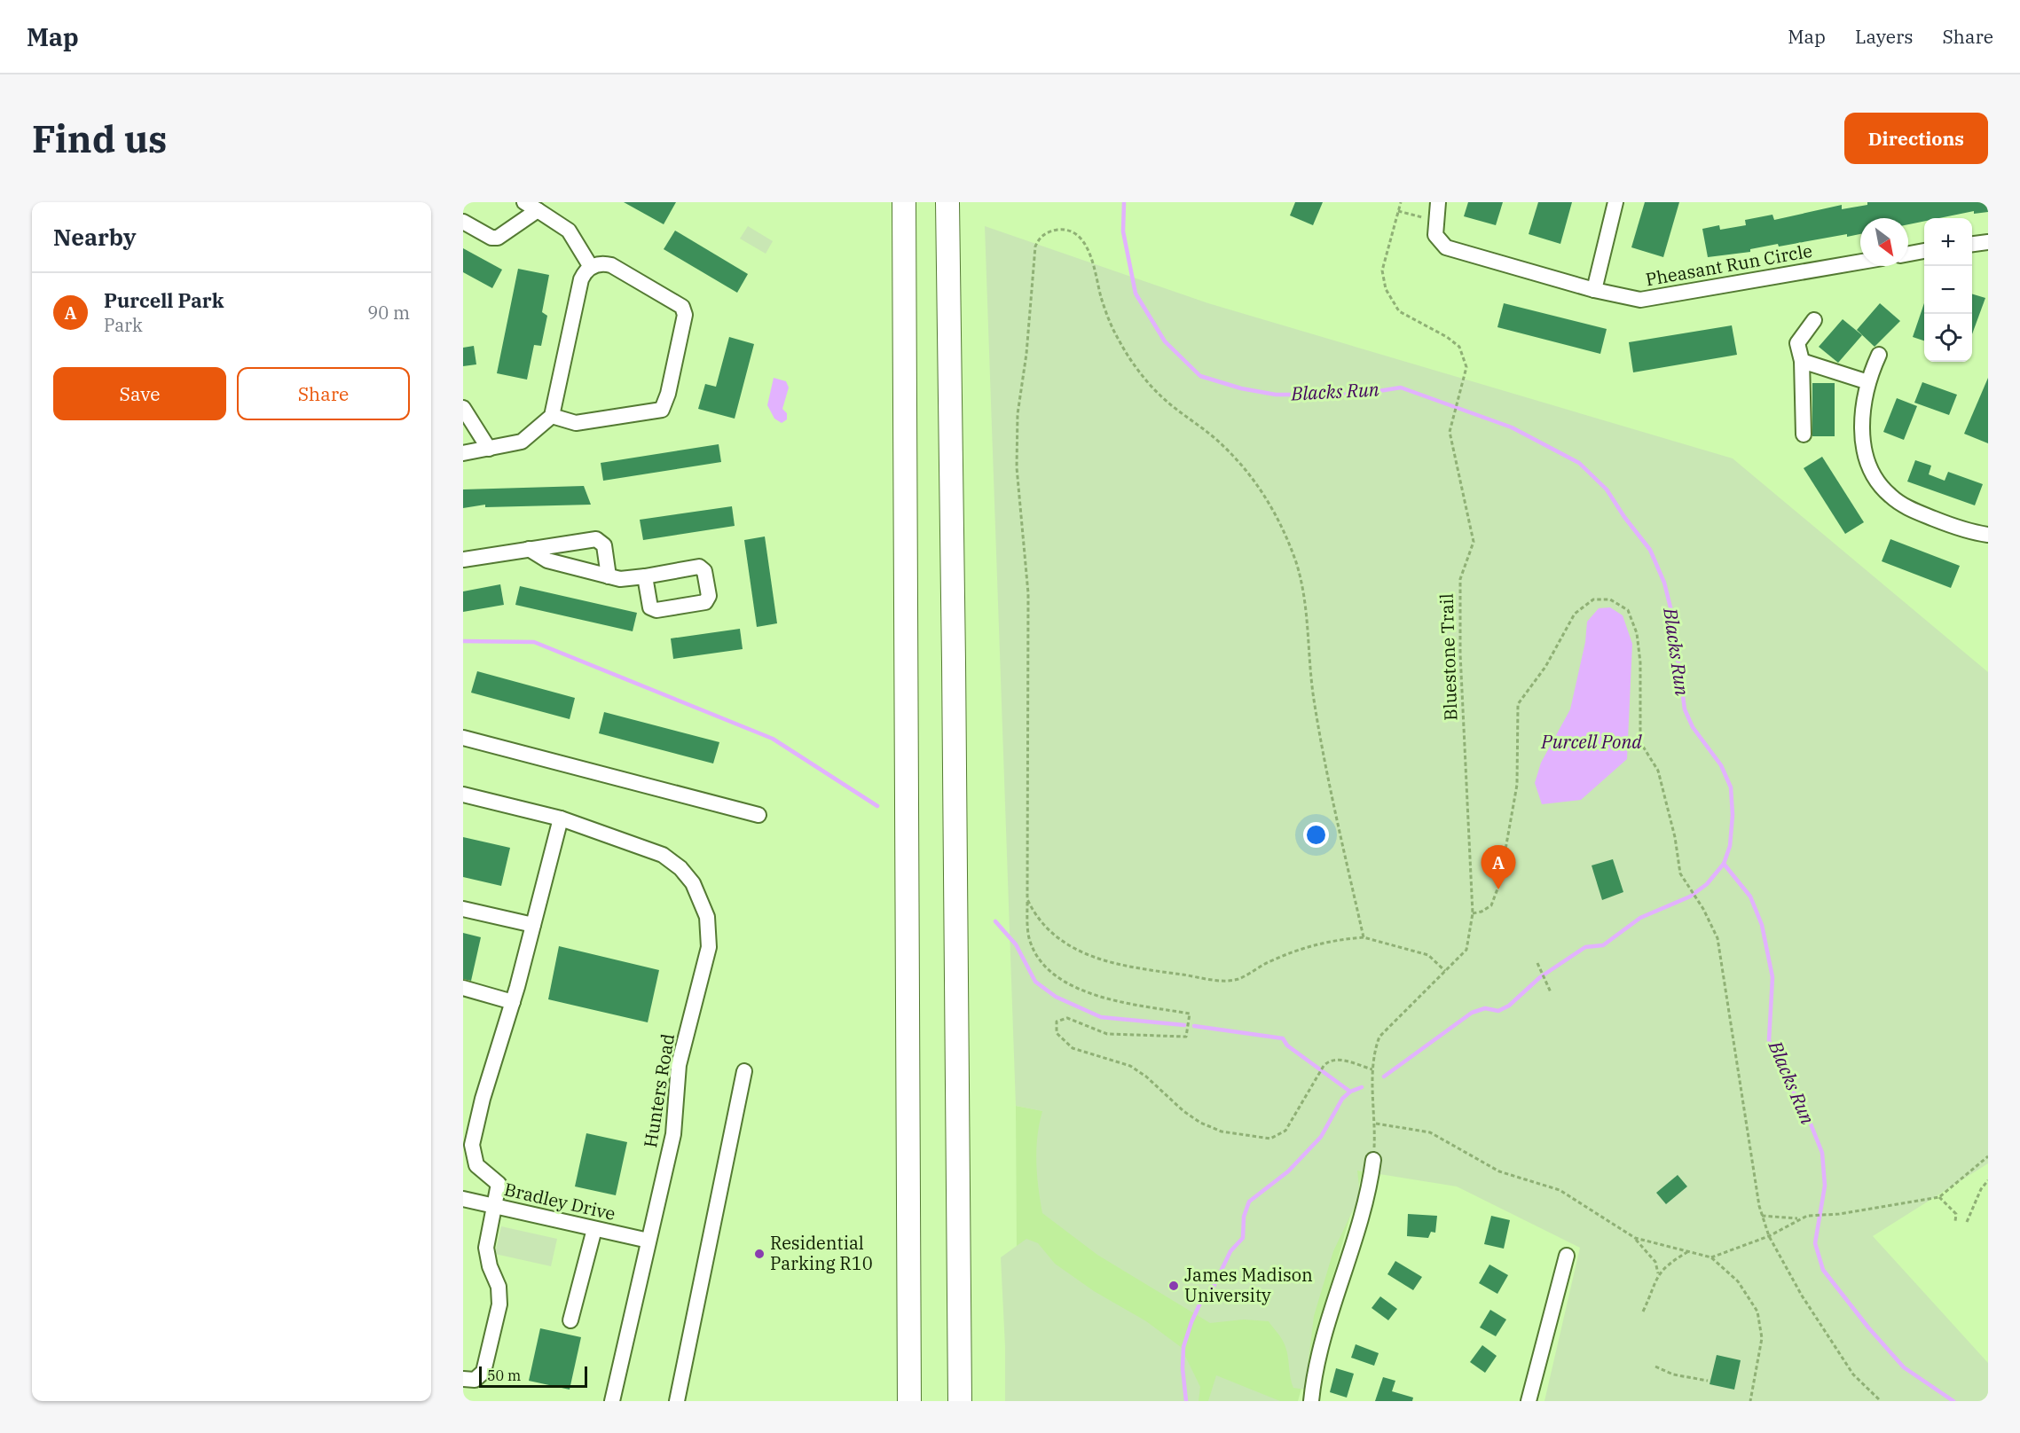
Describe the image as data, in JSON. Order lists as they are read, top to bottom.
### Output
{
  "streets": {
    "street": ["Pheasant Run Circle", "Hunters Road", "Bradley Drive"],
    "path": ["Bluestone Trail"]
  },
  "crossings": [
    ["Hunters Road", "Bradley Drive"]
  ],
  "water": ["Blacks Run", "Purcell Pond"],
  "places": ["Residential Parking R10", "James Madison University"],
  "scale_bar": "50 m",
  "north": "bottom right",
  "page": {
    "header": "Map",
    "nav": ["Map", "Layers", "Share"],
    "buttons": [
      "Directions",
      ["Save", "Share"]
    ],
    "title": "Find us",
    "heading": "Nearby",
    "map_buttons": ["+", "−"],
    "list": [
      {
        "mark": "A",
        "name": "Purcell Park",
        "note": "Park",
        "value": "90 m"
      }
    ],
    "pins": "A",
    "scale": "50 m"
  }
}
